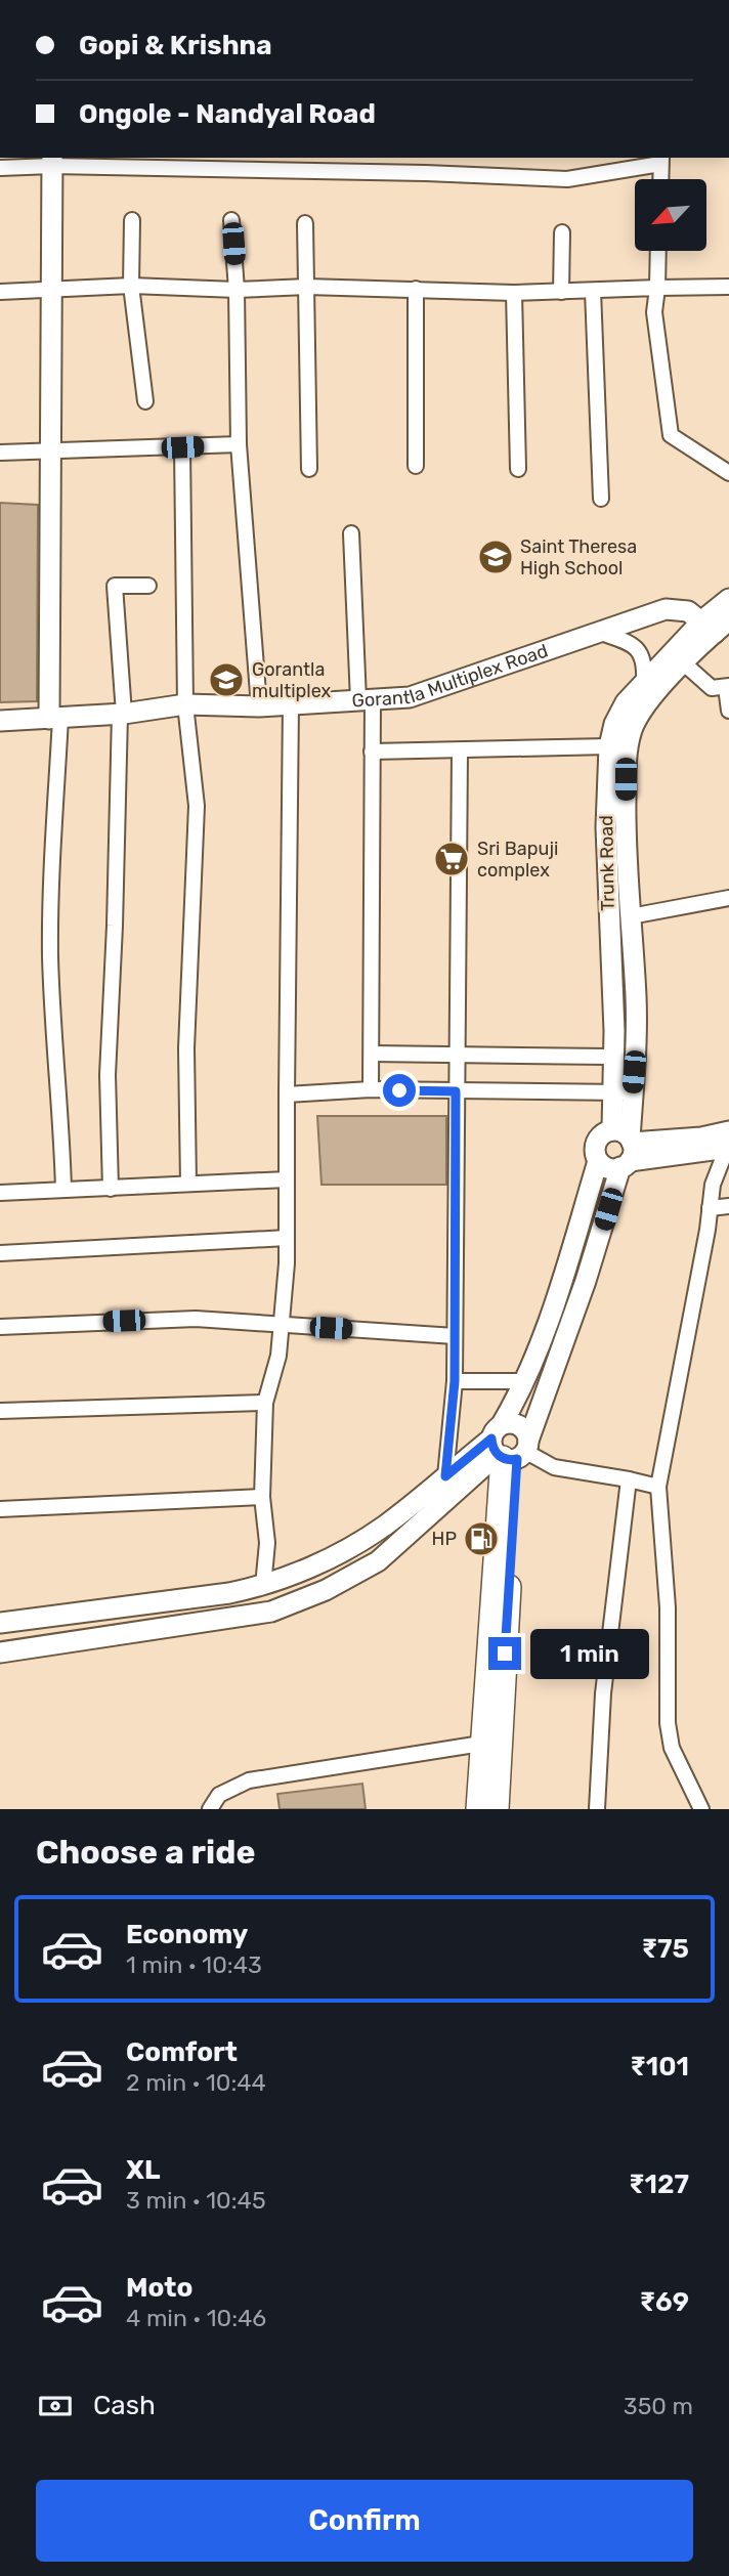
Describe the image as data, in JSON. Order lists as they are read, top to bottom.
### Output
{
  "streets": {
    "main road": ["Gorantla Multiplex Road", "Trunk Road"]
  },
  "crossings": [
    ["Gorantla Multiplex Road", "Trunk Road"]
  ],
  "places": {
    "school or university": ["Saint Theresa High School", "Gorantla multiplex"],
    "supermarket": ["Sri Bapuji complex"],
    "fuel station": ["HP"]
  },
  "north": "bottom left",
  "page": {
    "banner": ["Gopi & Krishna", "Ongole - Nandyal Road"],
    "bubble": "1 min",
    "heading": "Choose a ride",
    "list": [
      {
        "name": "Economy",
        "note": "1 min · 10:43",
        "value": "₹75"
      },
      {
        "name": "Comfort",
        "note": "2 min · 10:44",
        "value": "₹101"
      },
      {
        "name": "XL",
        "note": "3 min · 10:45",
        "value": "₹127"
      },
      {
        "name": "Moto",
        "note": "4 min · 10:46",
        "value": "₹69"
      }
    ],
    "pay": ["Cash", "350 m"],
    "buttons": "Confirm"
  }
}
